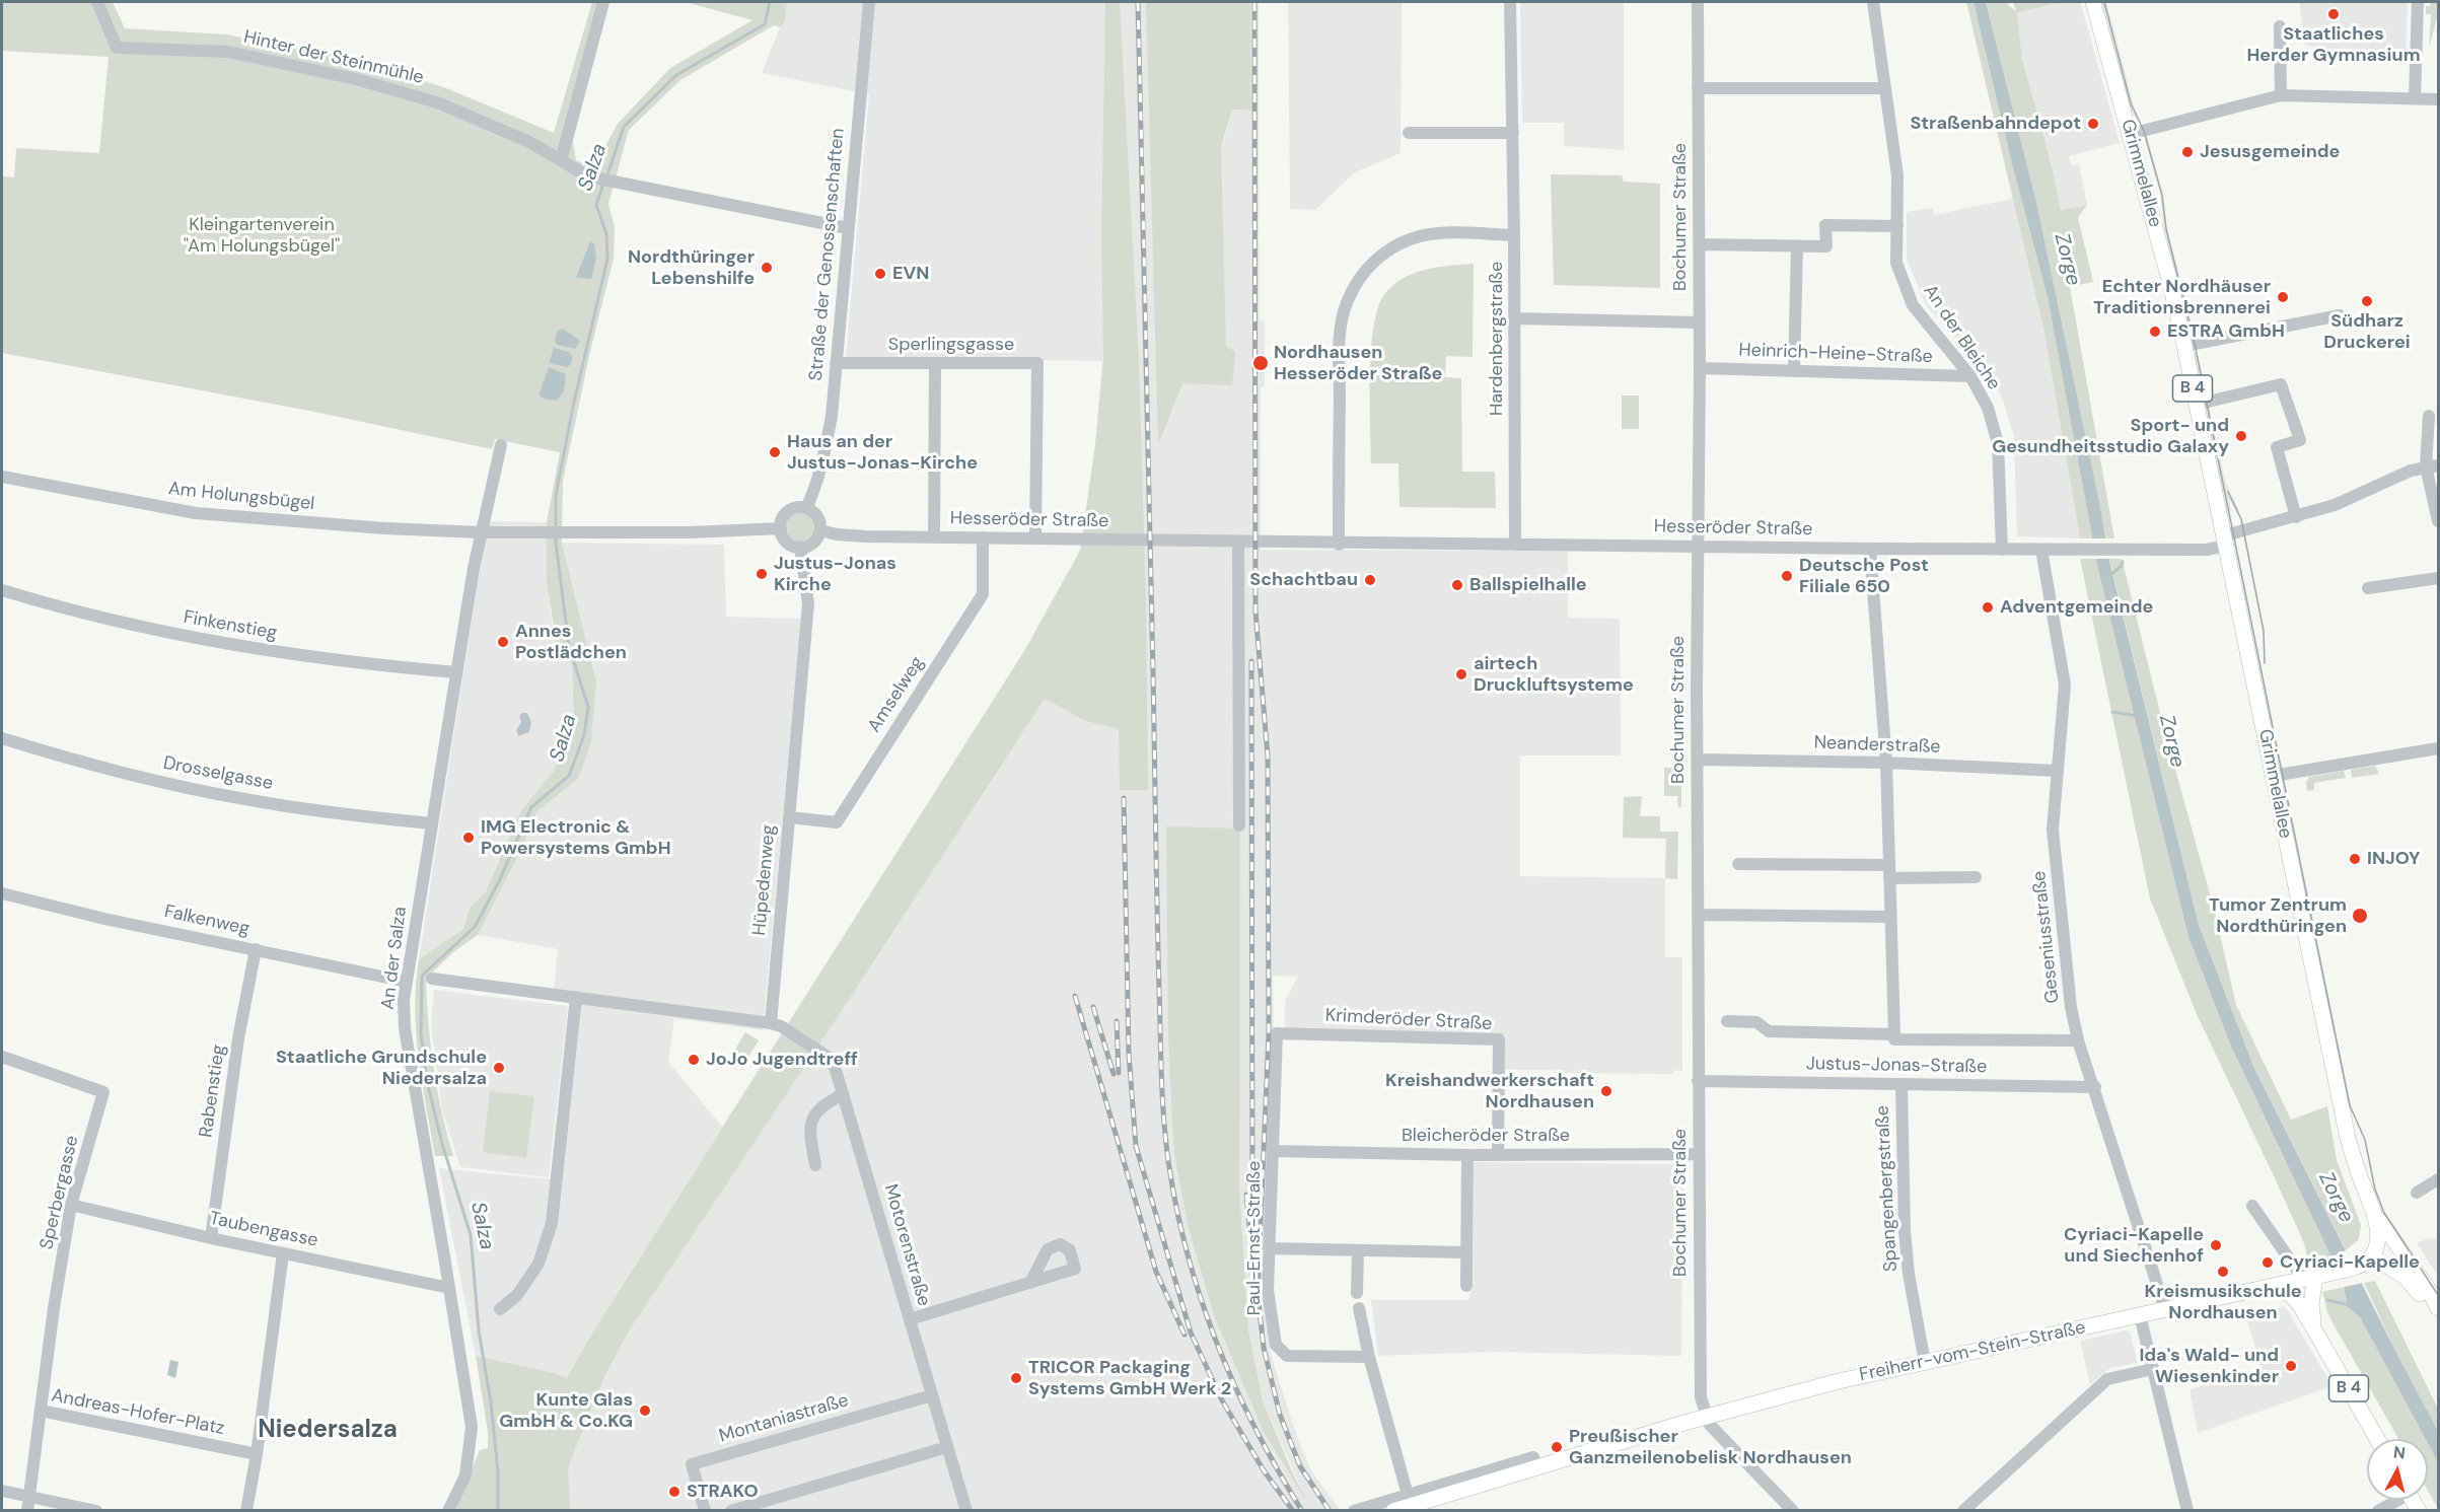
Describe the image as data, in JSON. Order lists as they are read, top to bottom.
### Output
{
  "streets": {
    "main road": ["Grimmelallee", "B 4", "Freiherr-vom-Stein-Straße"],
    "street": [
      "Hinter der Steinmühle",
      "Bochumer Straße",
      "Straße der Genossenschaften",
      "An der Bleiche",
      "Hardenbergstraße",
      "Sperlingsgasse",
      "Heinrich-Heine-Straße",
      "Am Holungsbügel",
      "Hesseröder Straße",
      "Finkenstieg",
      "Amselweg",
      "Neanderstraße",
      "Drosselgasse",
      "Hüpedenweg",
      "Falkenweg",
      "Geseniusstraße",
      "An der Salza",
      "Krimderöder Straße",
      "Justus-Jonas-Straße",
      "Rabenstieg",
      "Bleicheröder Straße",
      "Spangenbergstraße",
      "Sperbergasse",
      "Taubengasse",
      "Paul-Ernst-Straße",
      "Motorenstraße",
      "Andreas-Hofer-Platz",
      "Montaniastraße"
    ]
  },
  "crossings": [
    ["Hinter der Steinmühle", "Straße der Genossenschaften"],
    ["Grimmelallee", "B 4"],
    ["Grimmelallee", "Hesseröder Straße"],
    ["Bochumer Straße", "Heinrich-Heine-Straße"],
    ["Bochumer Straße", "Hesseröder Straße"],
    ["Bochumer Straße", "Neanderstraße"],
    ["Bochumer Straße", "Justus-Jonas-Straße"],
    ["Bochumer Straße", "Bleicheröder Straße"],
    ["Bochumer Straße", "Freiherr-vom-Stein-Straße"],
    ["Straße der Genossenschaften", "Sperlingsgasse"],
    ["Straße der Genossenschaften", "Hesseröder Straße"],
    ["Straße der Genossenschaften", "Hüpedenweg"],
    ["An der Bleiche", "Heinrich-Heine-Straße"],
    ["An der Bleiche", "Hesseröder Straße"],
    ["Hardenbergstraße", "Hesseröder Straße"],
    ["Sperlingsgasse", "Hesseröder Straße"],
    ["B 4", "Freiherr-vom-Stein-Straße"],
    ["Am Holungsbügel", "An der Salza"],
    ["Hesseröder Straße", "Amselweg"],
    ["Hesseröder Straße", "Hüpedenweg"],
    ["Hesseröder Straße", "Geseniusstraße"],
    ["Finkenstieg", "An der Salza"],
    ["Amselweg", "Hüpedenweg"],
    ["Neanderstraße", "Geseniusstraße"],
    ["Drosselgasse", "An der Salza"],
    ["Hüpedenweg", "Motorenstraße"],
    ["Falkenweg", "An der Salza"],
    ["Falkenweg", "Rabenstieg"],
    ["Geseniusstraße", "Justus-Jonas-Straße"],
    ["Geseniusstraße", "Freiherr-vom-Stein-Straße"],
    ["An der Salza", "Taubengasse"],
    ["Krimderöder Straße", "Bleicheröder Straße"],
    ["Krimderöder Straße", "Paul-Ernst-Straße"],
    ["Justus-Jonas-Straße", "Spangenbergstraße"],
    ["Rabenstieg", "Taubengasse"],
    ["Bleicheröder Straße", "Paul-Ernst-Straße"],
    ["Spangenbergstraße", "Freiherr-vom-Stein-Straße"],
    ["Sperbergasse", "Taubengasse"],
    ["Sperbergasse", "Andreas-Hofer-Platz"],
    ["Motorenstraße", "Montaniastraße"]
  ],
  "districts": ["Niedersalza"],
  "water": ["Salza", "Zorge"],
  "parks": ["Kleingartenverein \"Am Holungsbügel\""],
  "places": [
    "Staatliches Herder Gymnasium",
    "Straßenbahndepot",
    "Jesusgemeinde",
    "Nordthüringer Lebenshilfe",
    "EVN",
    "Echter Nordhäuser Traditionsbrennerei",
    "Südharz Druckerei",
    "ESTRA GmbH",
    "Nordhausen Hesseröder Straße",
    "Sport- und Gesundheitsstudio Galaxy",
    "Haus an der Justus-Jonas-Kirche",
    "Justus-Jonas Kirche",
    "Deutsche Post Filiale 650",
    "Schachtbau",
    "Ballspielhalle",
    "Adventgemeinde",
    "Annes Postlädchen",
    "airtech Druckluftsysteme",
    "IMG Electronic & Powersystems GmbH",
    "INJOY",
    "Tumor Zentrum Nordthüringen",
    "JoJo Jugendtreff",
    "Staatliche Grundschule Niedersalza",
    "Kreishandwerkerschaft Nordhausen",
    "Cyriaci-Kapelle und Siechenhof",
    "Cyriaci-Kapelle",
    "Kreismusikschule Nordhausen",
    "Ida's Wald- und Wiesenkinder",
    "TRICOR Packaging Systems GmbH Werk 2",
    "Kunte Glas GmbH & Co.KG",
    "Preußischer Ganzmeilenobelisk Nordhausen",
    "STRAKO"
  ],
  "north": "top"
}
